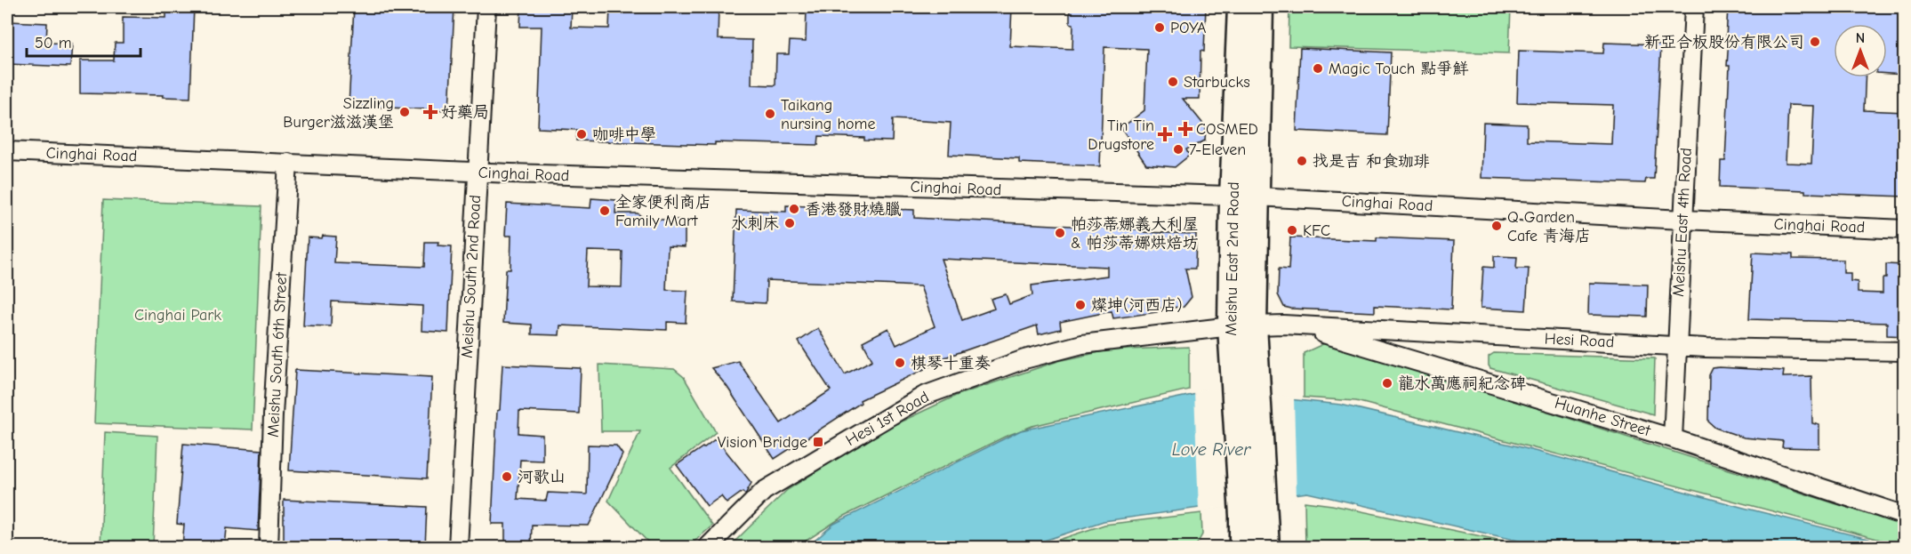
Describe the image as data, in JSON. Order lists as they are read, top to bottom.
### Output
{
  "streets": {
    "street": [
      "Cinghai Road",
      "Meishu East 4th Road",
      "Meishu East 2nd Road",
      "Meishu South 2nd Road",
      "Hesi Road",
      "Meishu South 6th Street",
      "Huanhe Street",
      "Hesi 1st Road"
    ]
  },
  "crossings": [
    ["Cinghai Road", "Meishu East 4th Road"],
    ["Cinghai Road", "Meishu East 2nd Road"],
    ["Cinghai Road", "Meishu South 2nd Road"],
    ["Cinghai Road", "Meishu South 6th Street"],
    ["Meishu East 4th Road", "Hesi Road"],
    ["Meishu East 4th Road", "Huanhe Street"],
    ["Meishu East 2nd Road", "Hesi Road"],
    ["Meishu East 2nd Road", "Hesi 1st Road"],
    ["Hesi Road", "Huanhe Street"],
    ["Hesi Road", "Hesi 1st Road"]
  ],
  "water": ["Love River"],
  "parks": ["Cinghai Park"],
  "places": {
    "other": [
      "POYA",
      "新亞合板股份有限公司",
      "Magic Touch 點爭鮮",
      "Starbucks",
      "Sizzling Burger滋滋漢堡",
      "Taikang nursing home",
      "咖啡中學",
      "7-Eleven",
      "找是吉 和食珈琲",
      "香港發財燒臘",
      "全家便利商店 Family Mart",
      "水刺床",
      "Q Garden Cafe 青海店",
      "KFC",
      "帕莎蒂娜義大利屋 & 帕莎蒂娜烘焙坊",
      "燦坤(河西店)",
      "棋琴十重奏",
      "龍水萬應祠紀念碑",
      "河歌山"
    ],
    "health": ["好藥局", "COSMED", "Tin Tin Drugstore"],
    "transit": ["Vision Bridge"]
  },
  "scale_bar": "50 m",
  "north": "top"
}
